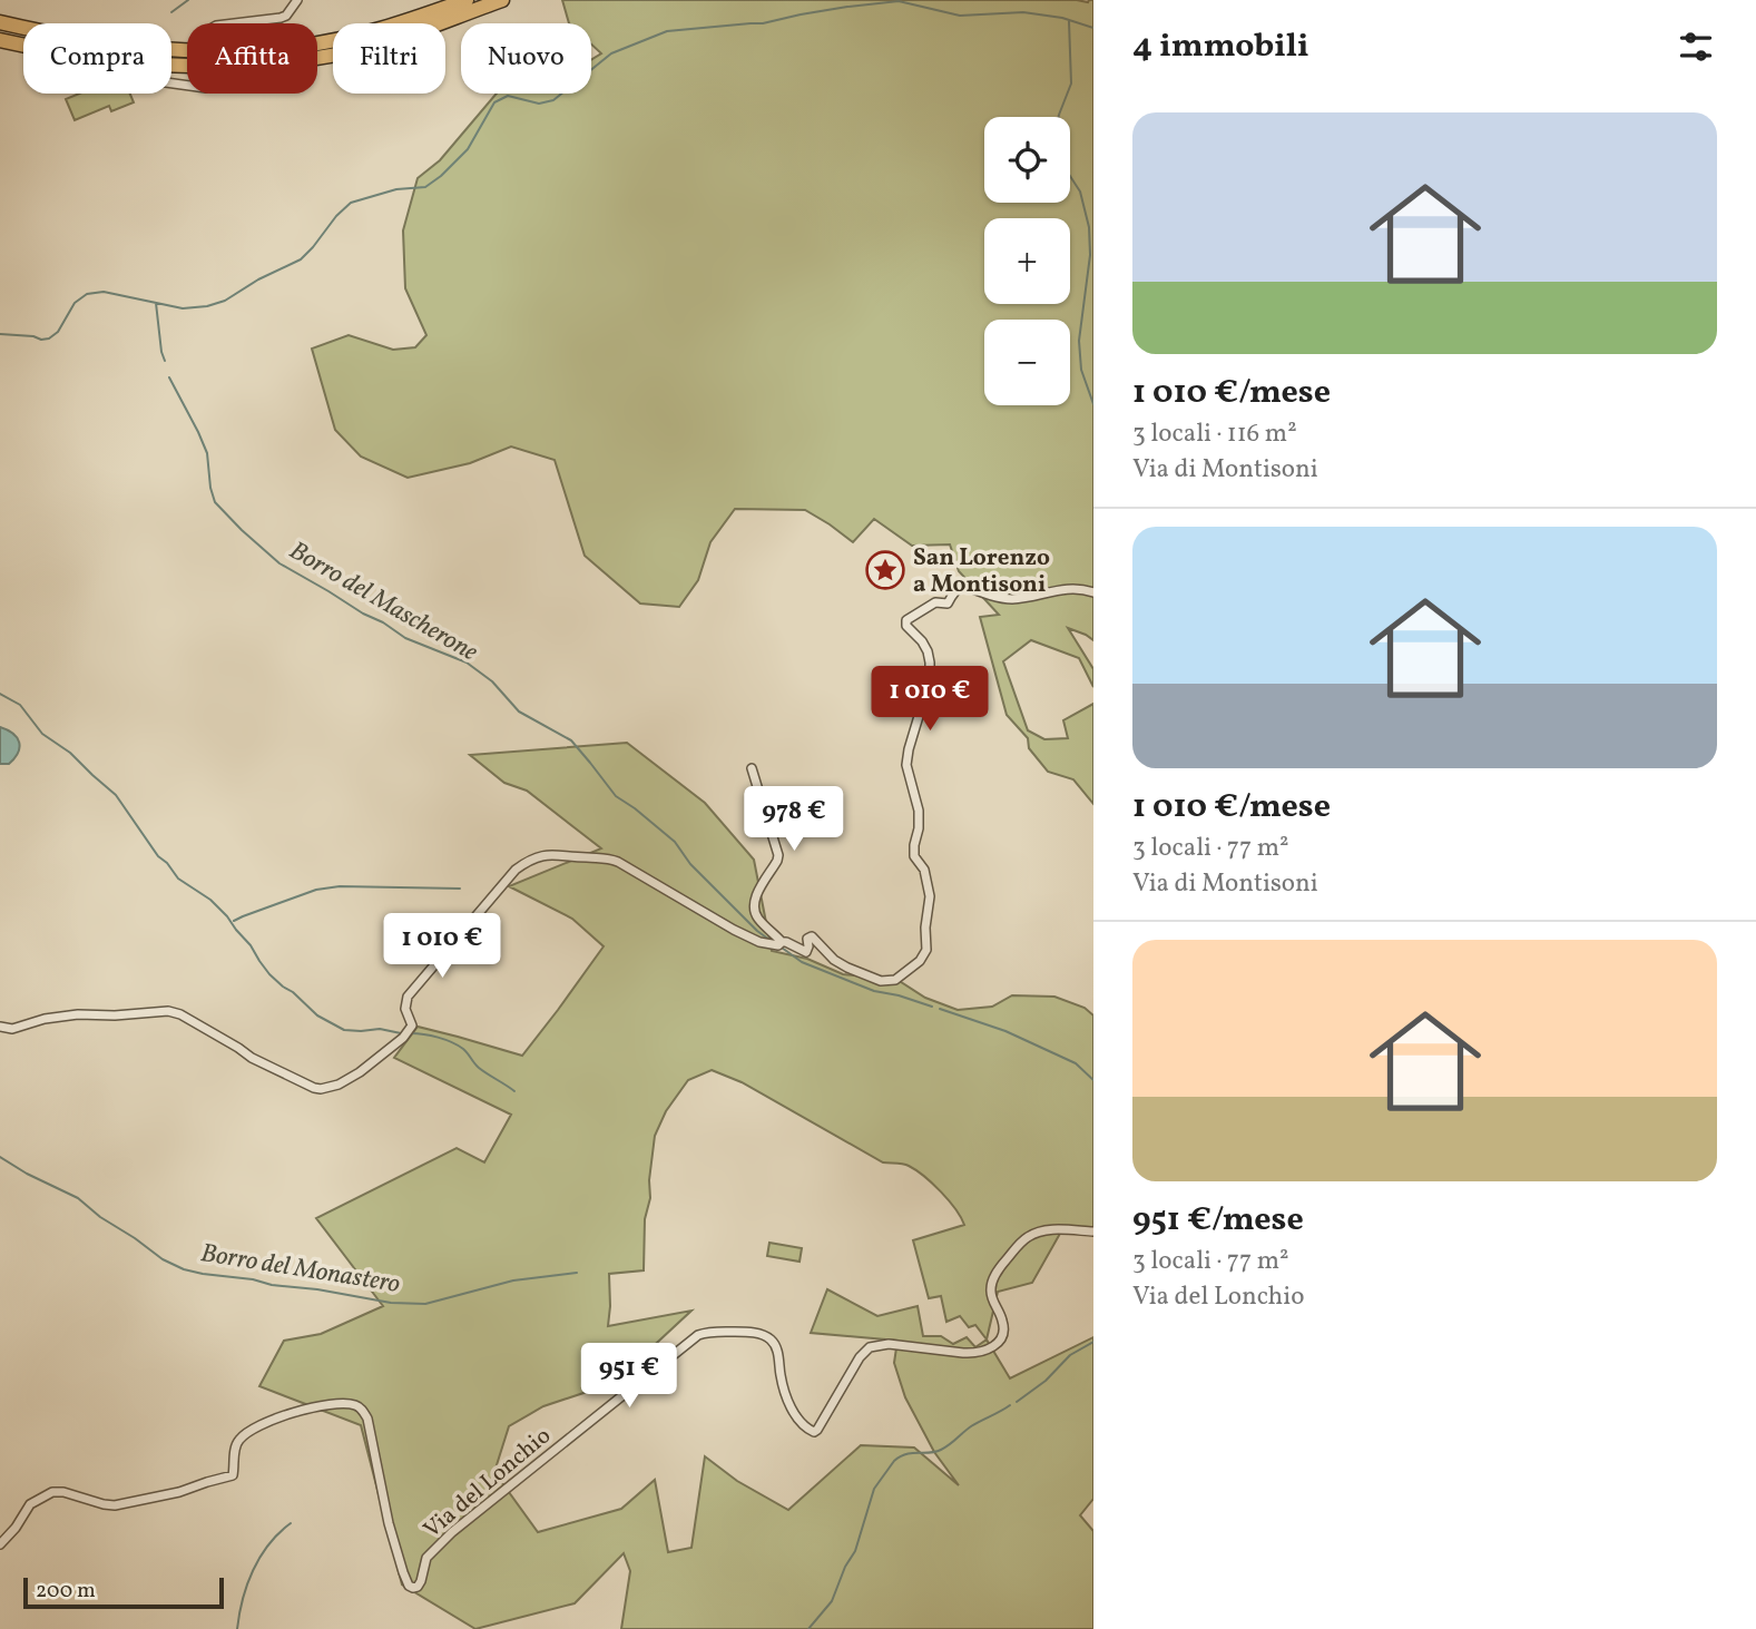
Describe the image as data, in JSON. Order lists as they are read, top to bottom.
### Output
{
  "streets": {
    "street": ["Via del Lonchio"]
  },
  "water": ["Borro del Mascherone", "Borro del Monastero"],
  "places": {
    "place": ["San Lorenzo a Montisoni"]
  },
  "scale_bar": "200 m",
  "page": {
    "heading": "4 immobili",
    "chip": [
      "Compra",
      "Affitta",
      "Filtri",
      "Nuovo"
    ],
    "list": [
      {
        "name": "1 010 €/mese",
        "note": "3 locali · 116 m² · Via di Montisoni"
      },
      {
        "name": "1 010 €/mese",
        "note": "3 locali · 77 m² · Via di Montisoni"
      },
      {
        "name": "951 €/mese",
        "note": "3 locali · 77 m² · Via del Lonchio"
      }
    ],
    "map_buttons": ["+", "−"],
    "price": [
      "1 010 €",
      "978 €",
      "1 010 €",
      "951 €"
    ],
    "scale": "200 m"
  }
}
